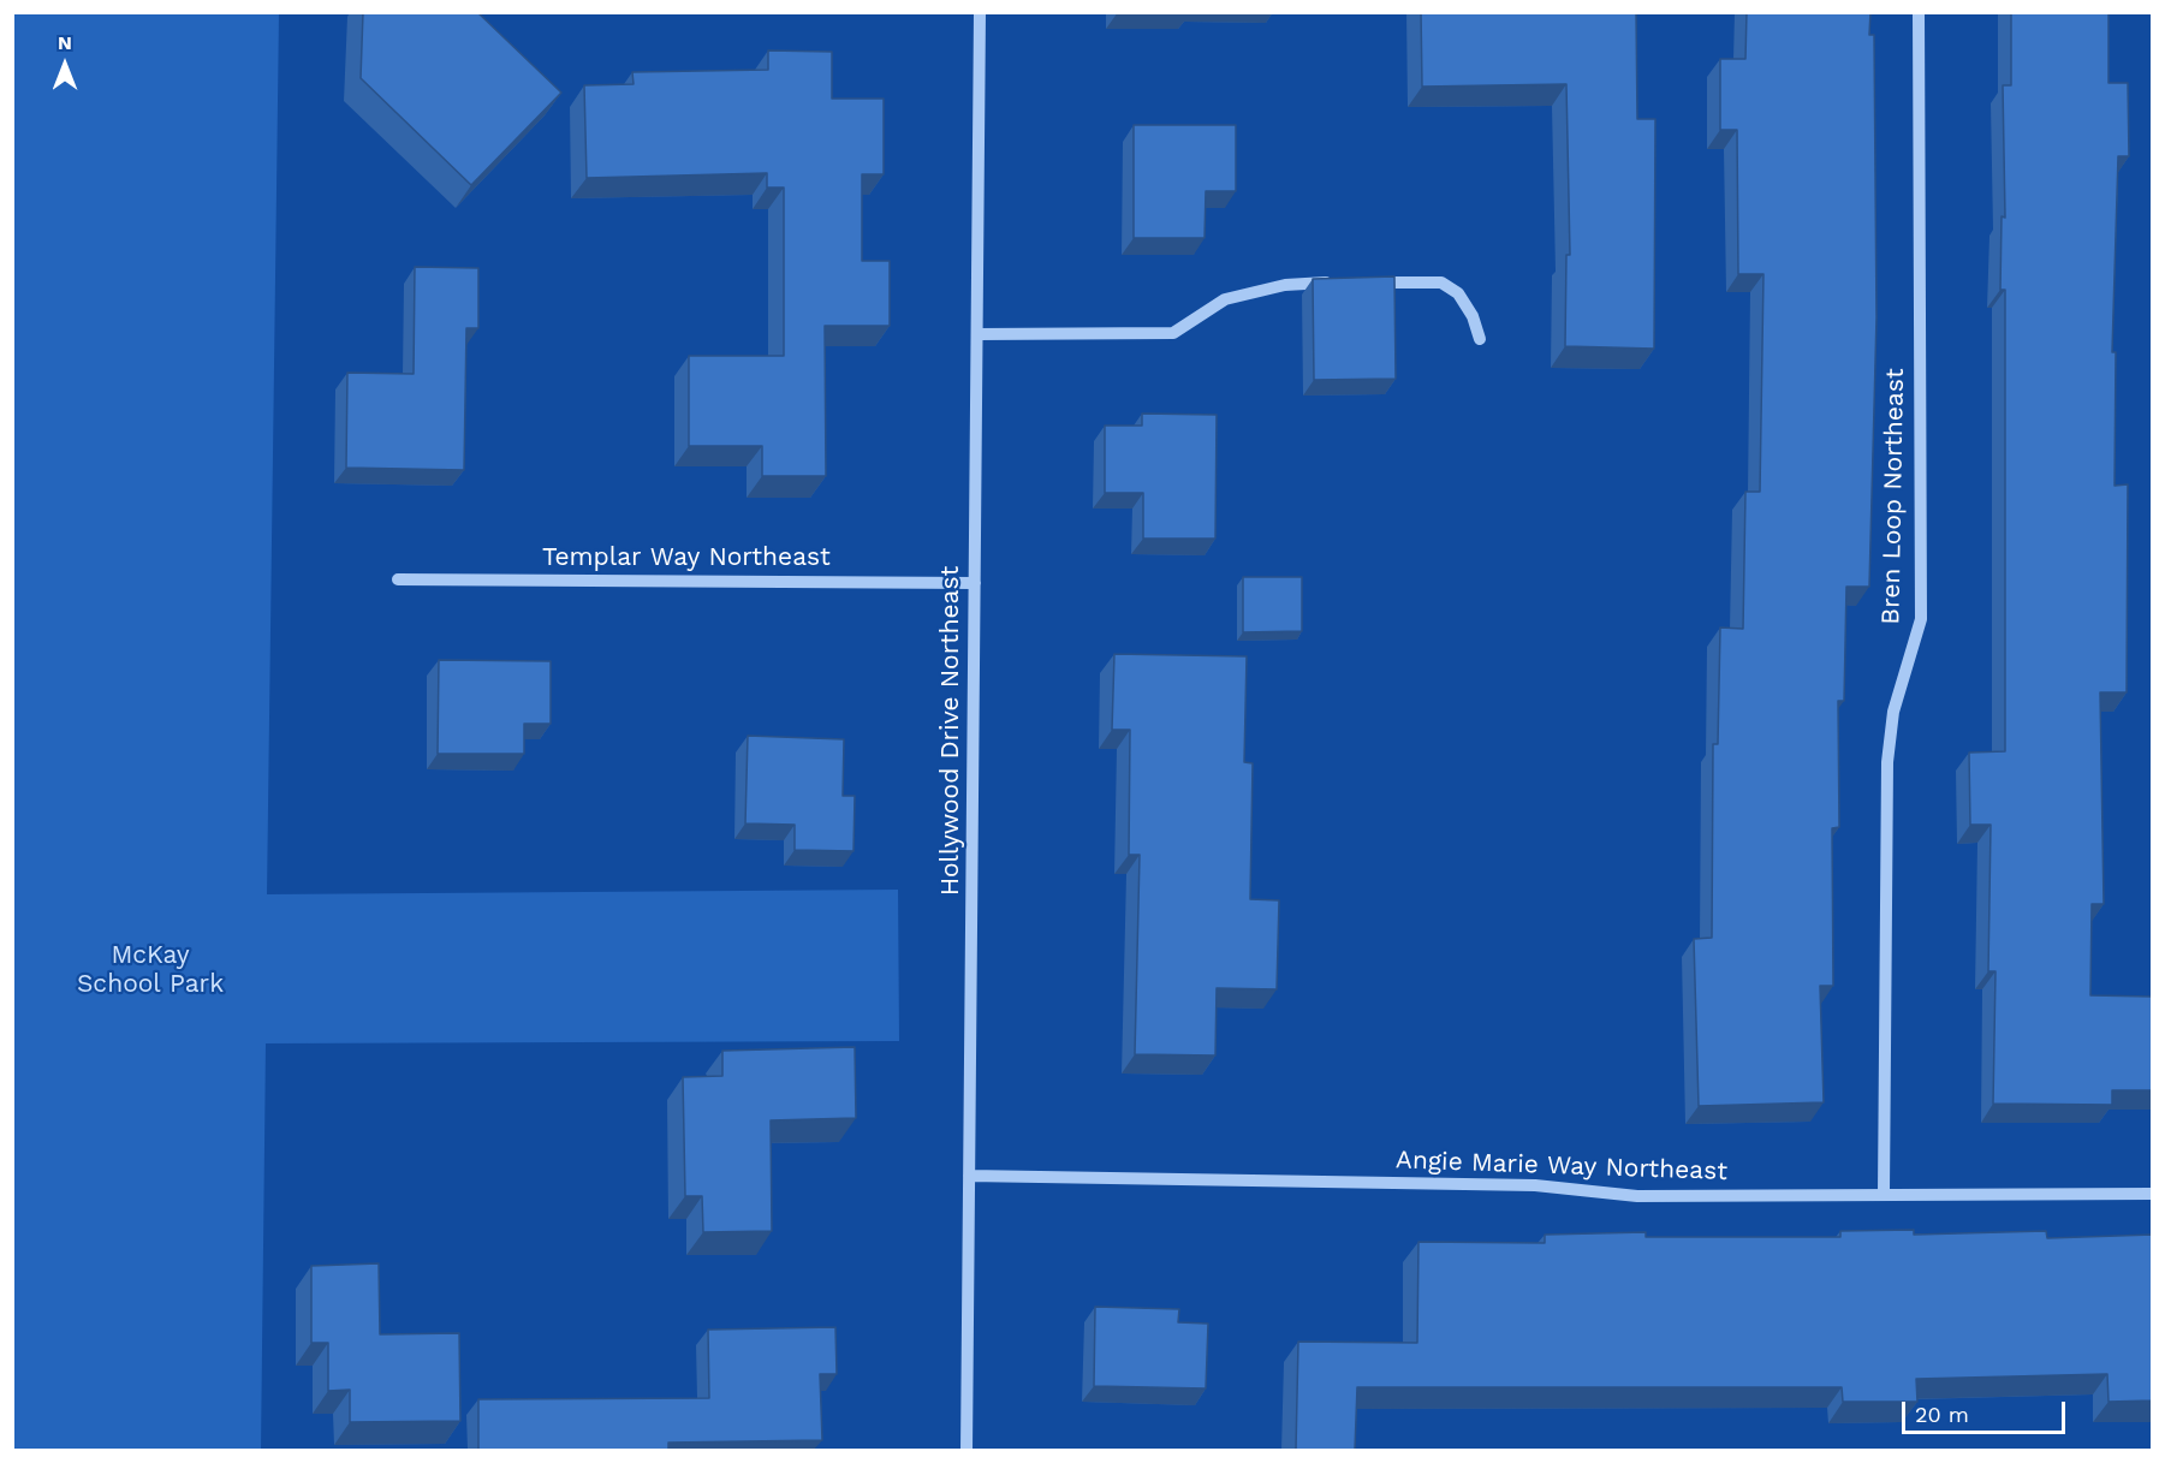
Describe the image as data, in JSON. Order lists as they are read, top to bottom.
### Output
{
  "streets": {
    "street": [
      "Bren Loop Northeast",
      "Templar Way Northeast",
      "Hollywood Drive Northeast",
      "Angie Marie Way Northeast"
    ]
  },
  "crossings": [
    ["Bren Loop Northeast", "Angie Marie Way Northeast"],
    ["Templar Way Northeast", "Hollywood Drive Northeast"],
    ["Hollywood Drive Northeast", "Angie Marie Way Northeast"]
  ],
  "parks": ["McKay School Park"],
  "scale_bar": "20 m",
  "north": "top"
}
